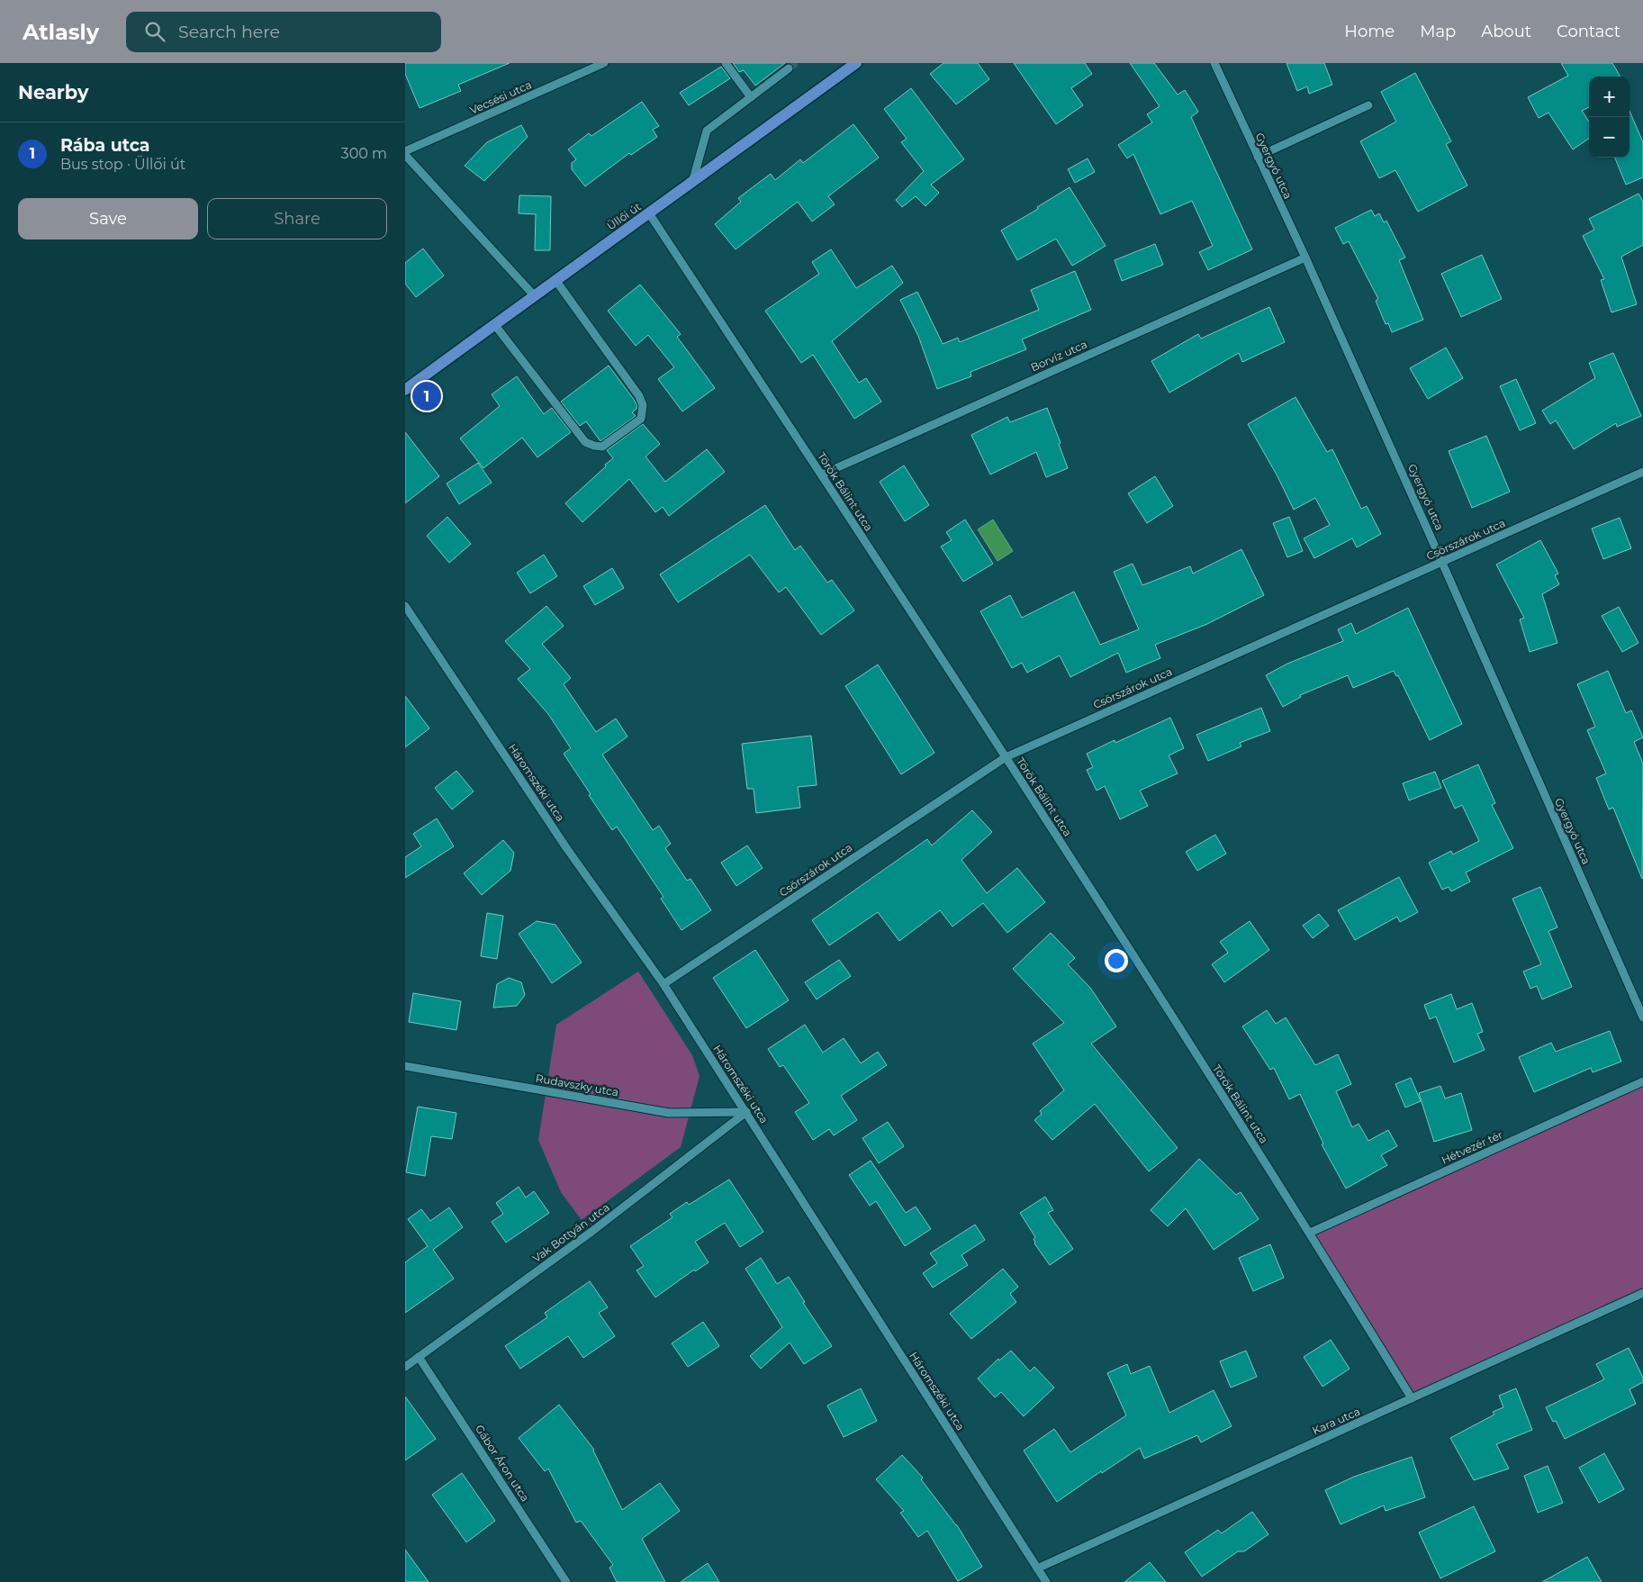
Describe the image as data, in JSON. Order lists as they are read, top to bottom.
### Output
{
  "streets": {
    "main road": ["Üllői út"],
    "street": [
      "Vecsési utca",
      "Gyergyó utca",
      "Borvíz utca",
      "Török Bálint utca",
      "Csörszárok utca",
      "Háromszéki utca",
      "Rudavszky utca",
      "Hétvezér tér",
      "Vak Bottyán utca",
      "Kara utca",
      "Gábor Áron utca"
    ]
  },
  "crossings": [
    ["Gyergyó utca", "Borvíz utca"],
    ["Gyergyó utca", "Csörszárok utca"],
    ["Üllői út", "Török Bálint utca"],
    ["Borvíz utca", "Török Bálint utca"],
    ["Török Bálint utca", "Csörszárok utca"],
    ["Török Bálint utca", "Hétvezér tér"],
    ["Török Bálint utca", "Kara utca"],
    ["Csörszárok utca", "Háromszéki utca"],
    ["Háromszéki utca", "Rudavszky utca"],
    ["Háromszéki utca", "Vak Bottyán utca"],
    ["Háromszéki utca", "Kara utca"],
    ["Rudavszky utca", "Vak Bottyán utca"],
    ["Vak Bottyán utca", "Gábor Áron utca"]
  ],
  "page": {
    "header": "Atlasly",
    "search": "Search here",
    "nav": [
      "Home",
      "Map",
      "About",
      "Contact"
    ],
    "heading": "Nearby",
    "map_buttons": ["+", "−"],
    "list": [
      {
        "mark": "1",
        "name": "Rába utca",
        "note": "Bus stop · Üllői út",
        "value": "300 m"
      }
    ],
    "buttons": ["Save", "Share"],
    "pins": "1"
  }
}
